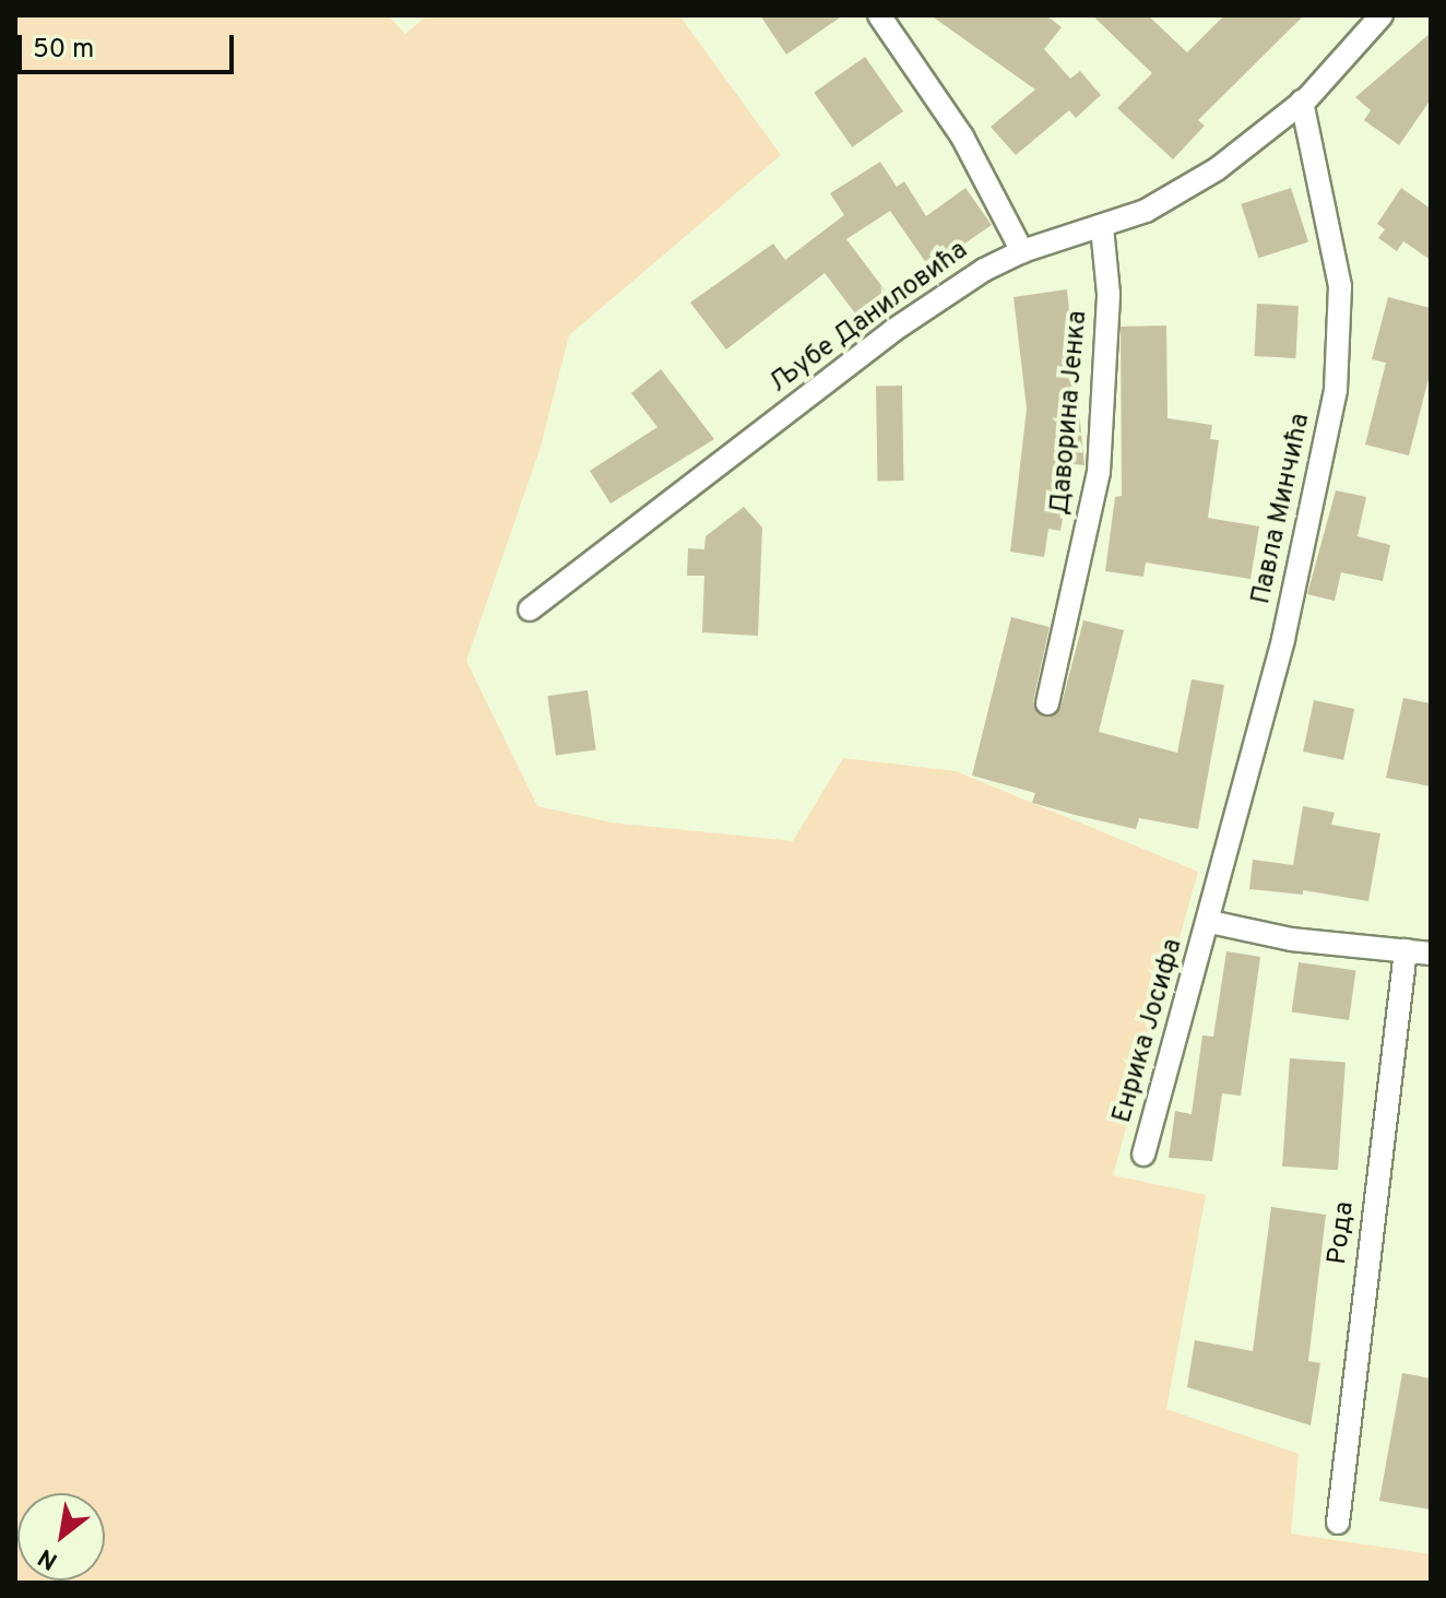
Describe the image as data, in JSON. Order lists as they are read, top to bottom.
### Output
{
  "streets": {
    "street": [
      "Љубе Даниловића",
      "Даворина Јенка",
      "Павла Минчића",
      "Енрика Јосифа",
      "Рода"
    ]
  },
  "crossings": [
    ["Љубе Даниловића", "Даворина Јенка"],
    ["Љубе Даниловића", "Павла Минчића"],
    ["Павла Минчића", "Енрика Јосифа"]
  ],
  "scale_bar": "50 m",
  "north": "bottom left"
}
